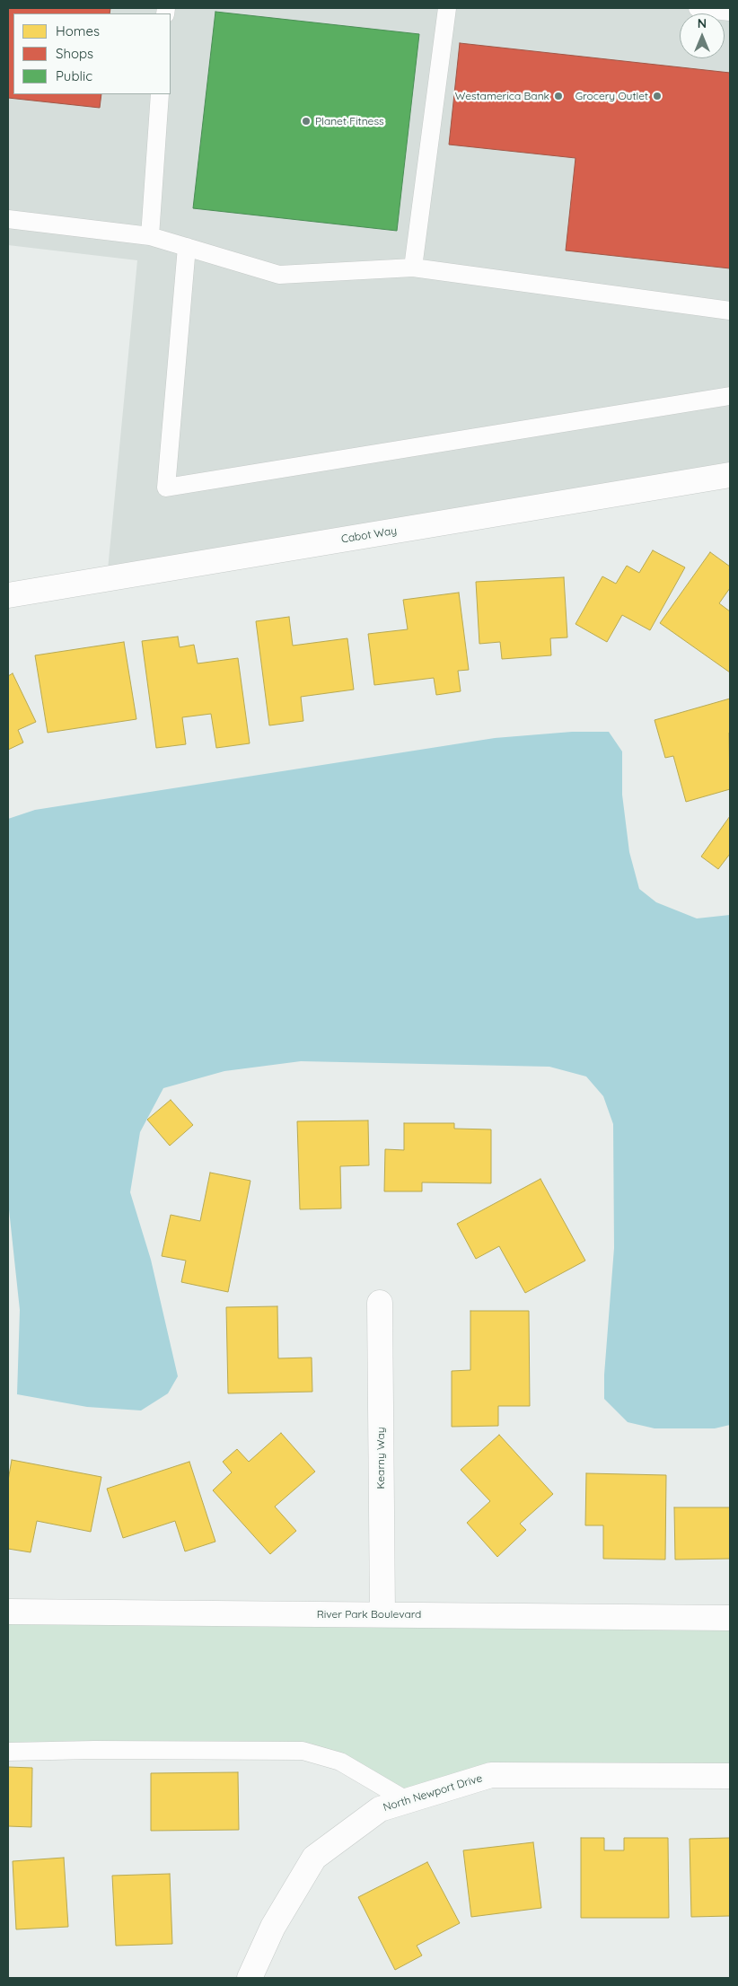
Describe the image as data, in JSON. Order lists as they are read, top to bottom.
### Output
{
  "streets": {
    "street": [
      "Cabot Way",
      "Kearny Way",
      "River Park Boulevard",
      "North Newport Drive"
    ]
  },
  "crossings": [
    ["Kearny Way", "River Park Boulevard"]
  ],
  "places": ["Westamerica Bank", "Grocery Outlet", "Planet Fitness"],
  "legend": ["Homes", "Shops", "Public"],
  "north": "top"
}
